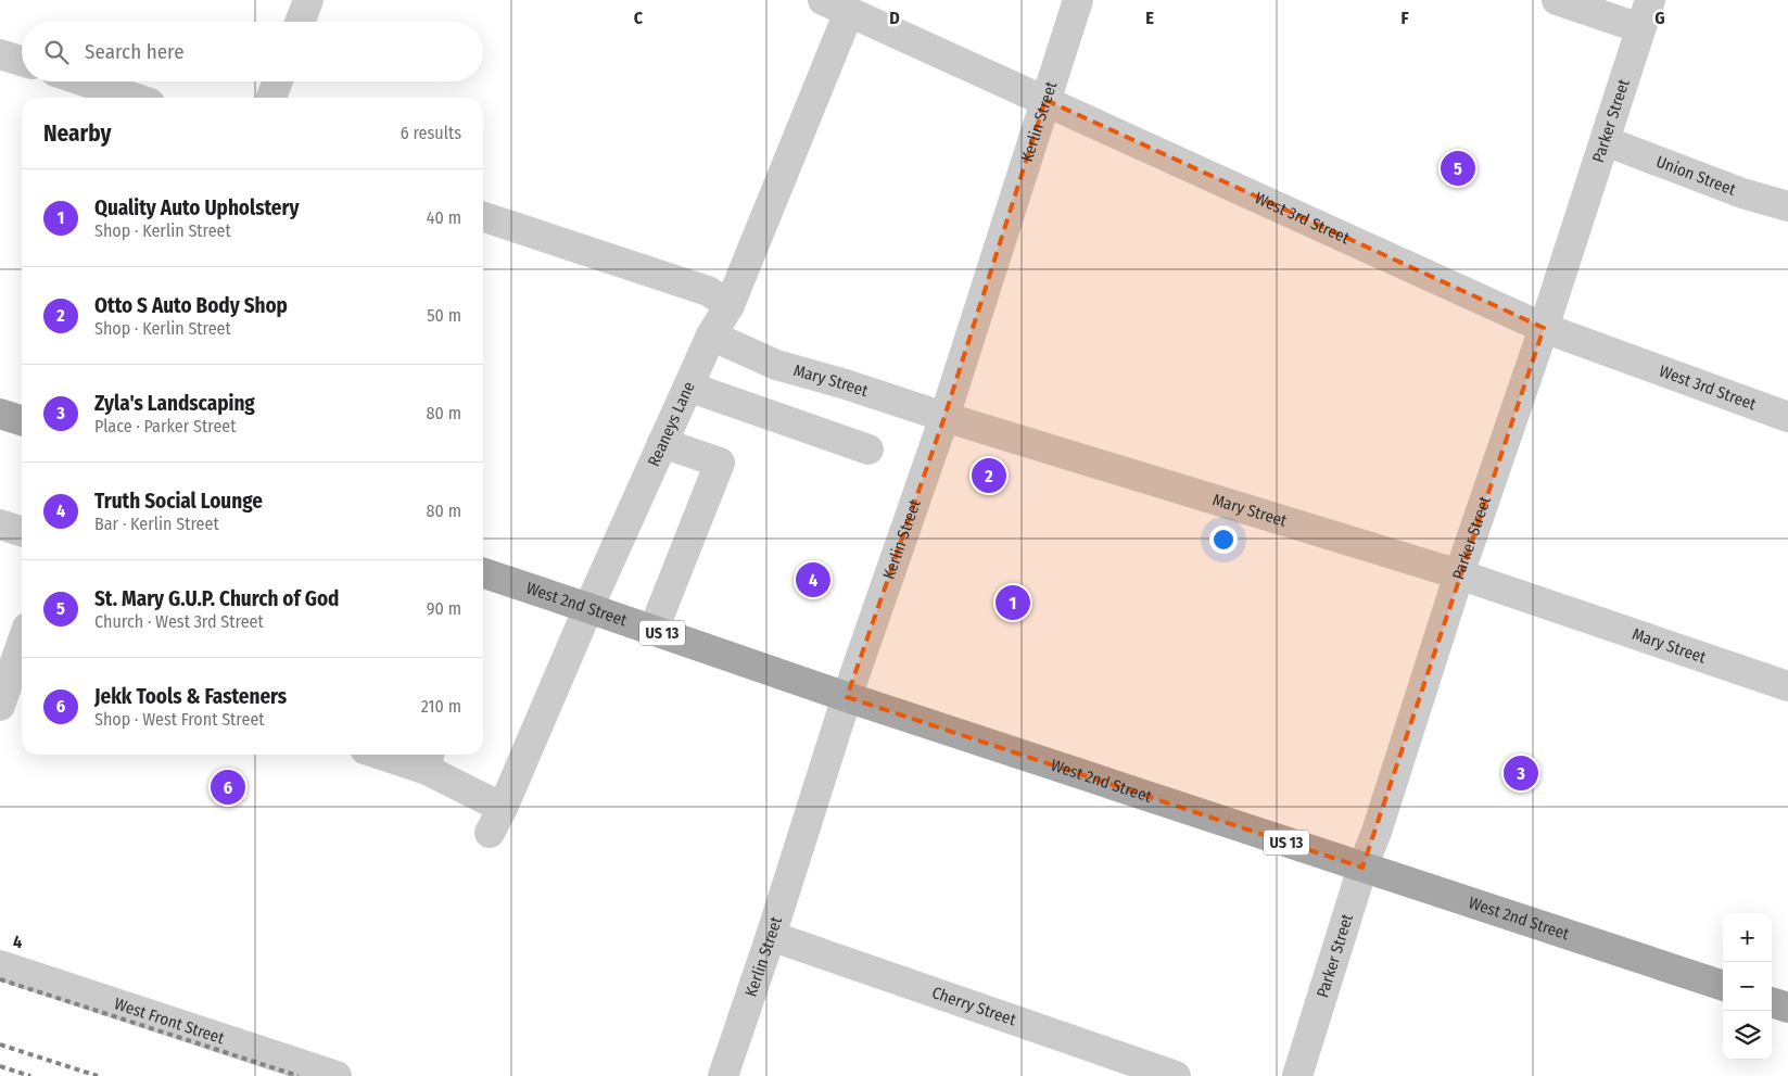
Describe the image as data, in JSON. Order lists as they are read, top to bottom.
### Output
{
  "streets": {
    "main road": ["West 2nd Street", "US 13"],
    "street": [
      "Kerlin Street",
      "Parker Street",
      "Union Street",
      "West 3rd Street",
      "Mary Street",
      "Reaneys Lane",
      "Cherry Street",
      "West Front Street"
    ]
  },
  "crossings": [
    ["Kerlin Street", "West 3rd Street"],
    ["Kerlin Street", "Mary Street"],
    ["Kerlin Street", "West 2nd Street"],
    ["Kerlin Street", "Cherry Street"],
    ["Parker Street", "Union Street"],
    ["Parker Street", "West 3rd Street"],
    ["Parker Street", "Mary Street"],
    ["Parker Street", "West 2nd Street"],
    ["West 3rd Street", "Reaneys Lane"],
    ["Mary Street", "Reaneys Lane"],
    ["Reaneys Lane", "West 2nd Street"]
  ],
  "page": {
    "search": "Search here",
    "heading": ["Nearby", "6 results"],
    "pins": [
      "5",
      "2",
      "4",
      "1",
      "3",
      "6"
    ],
    "list": [
      {
        "mark": "1",
        "name": "Quality Auto Upholstery",
        "note": "Shop · Kerlin Street",
        "value": "40 m"
      },
      {
        "mark": "2",
        "name": "Otto S Auto Body Shop",
        "note": "Shop · Kerlin Street",
        "value": "50 m"
      },
      {
        "mark": "3",
        "name": "Zyla's Landscaping",
        "note": "Place · Parker Street",
        "value": "80 m"
      },
      {
        "mark": "4",
        "name": "Truth Social Lounge",
        "note": "Bar · Kerlin Street",
        "value": "80 m"
      },
      {
        "mark": "5",
        "name": "St. Mary G.U.P. Church of God",
        "note": "Church · West 3rd Street",
        "value": "90 m"
      },
      {
        "mark": "6",
        "name": "Jekk Tools & Fasteners",
        "note": "Shop · West Front Street",
        "value": "210 m"
      }
    ],
    "map_buttons": ["+", "−"]
  },
  "grid": {
    "columns": [
      "C",
      "D",
      "E",
      "F",
      "G"
    ],
    "rows": ["4"]
  }
}
